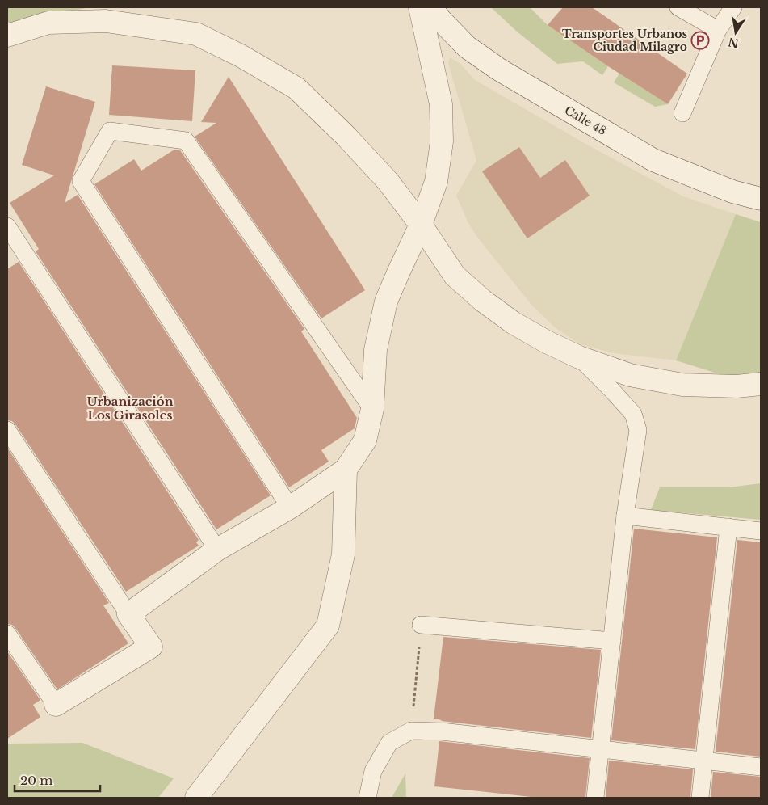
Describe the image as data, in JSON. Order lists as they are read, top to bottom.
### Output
{
  "streets": {
    "street": ["Calle 48"]
  },
  "districts": ["Urbanización Los Girasoles"],
  "places": {
    "parking": ["Transportes Urbanos Ciudad Milagro"]
  },
  "scale_bar": "20 m",
  "north": "bottom"
}
